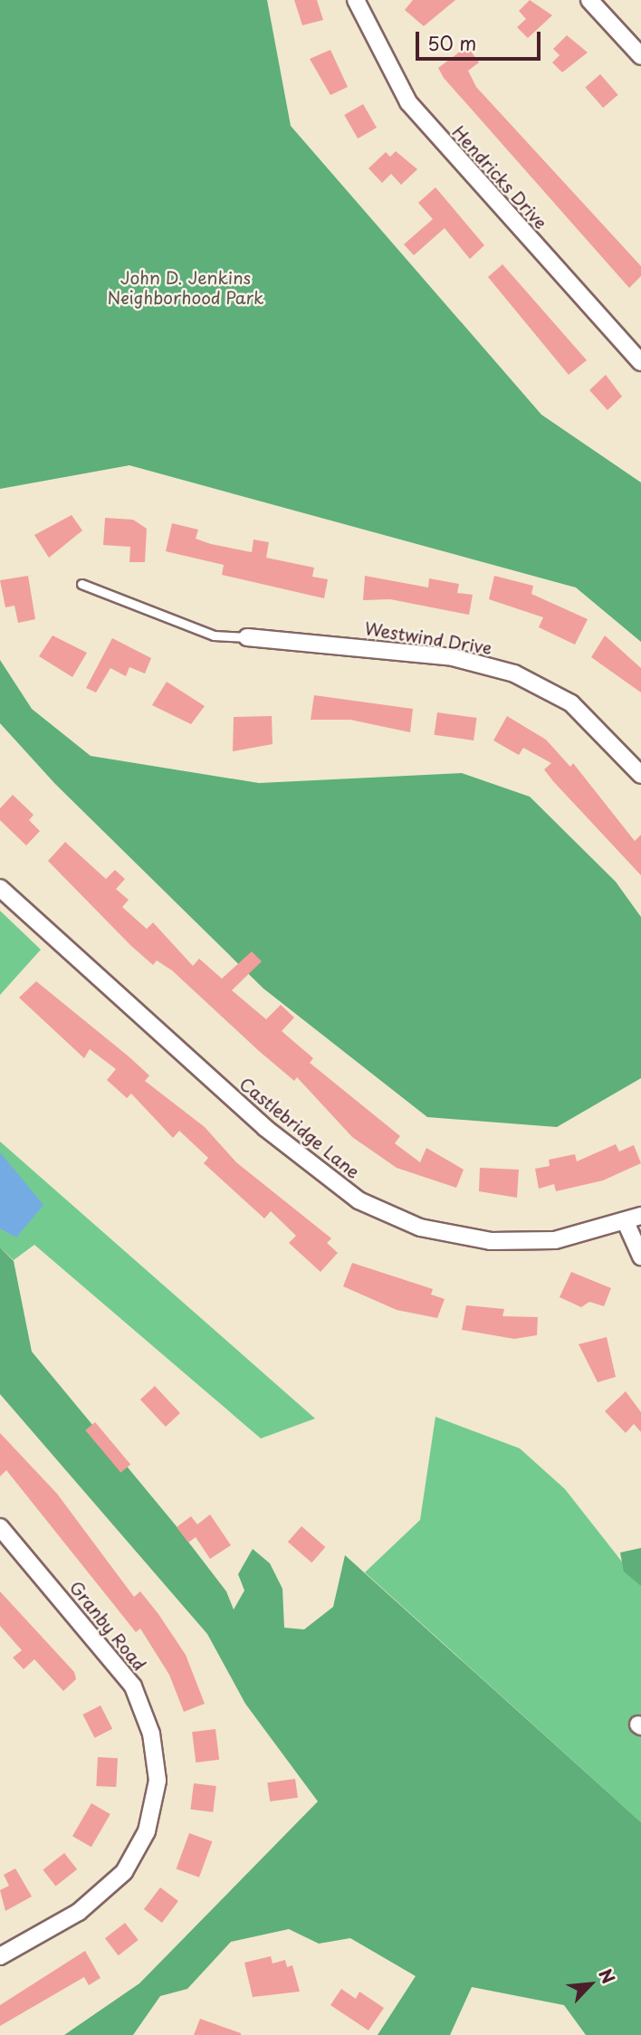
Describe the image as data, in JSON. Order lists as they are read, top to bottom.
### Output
{
  "streets": {
    "street": [
      "Hendricks Drive",
      "Westwind Drive",
      "Castlebridge Lane",
      "Granby Road"
    ]
  },
  "parks": ["John D. Jenkins Neighborhood Park"],
  "scale_bar": "50 m",
  "north": "top right"
}
